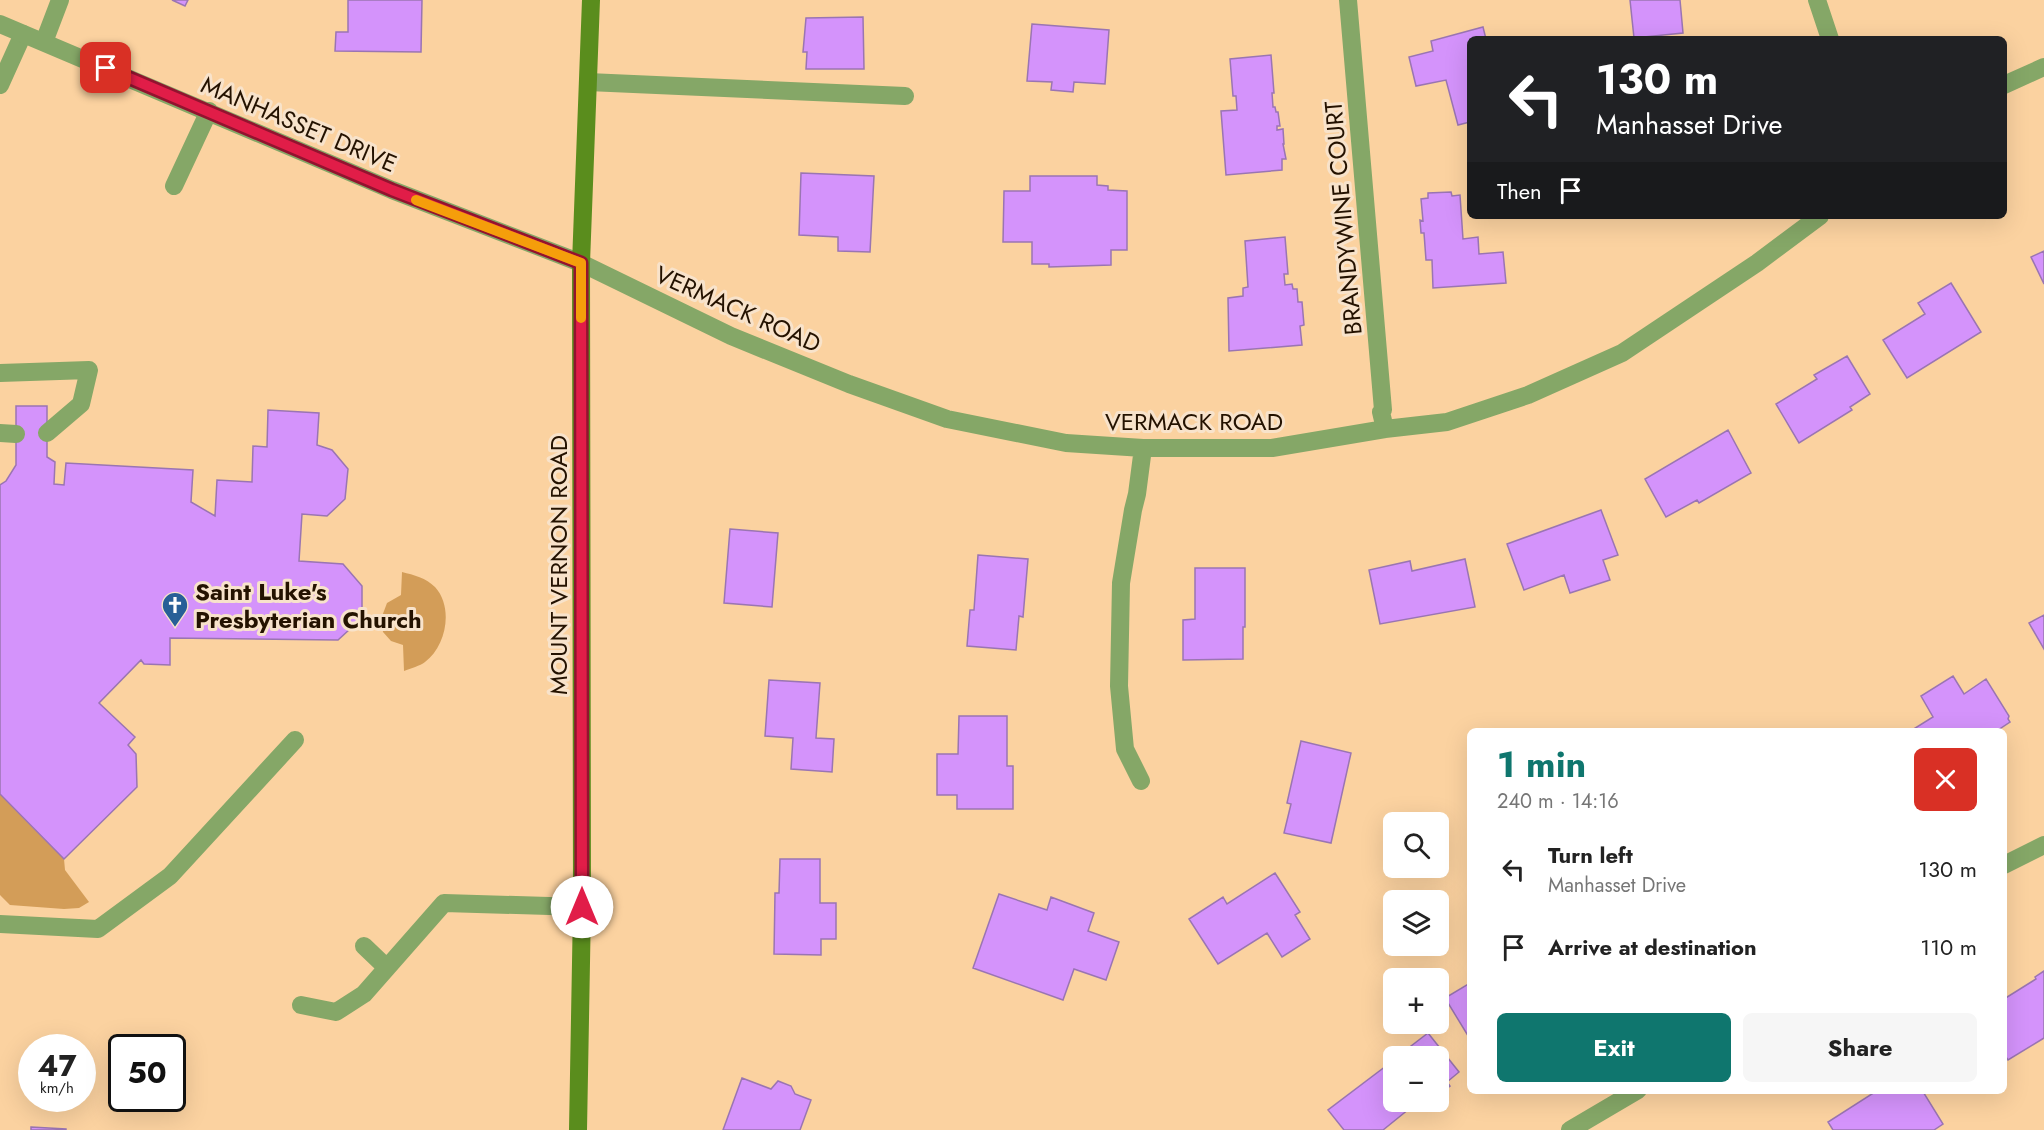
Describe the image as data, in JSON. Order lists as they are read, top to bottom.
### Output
{
  "streets": {
    "main road": ["MOUNT VERNON ROAD"],
    "street": ["MANHASSET DRIVE", "BRANDYWINE COURT", "VERMACK ROAD"]
  },
  "crossings": [
    ["MANHASSET DRIVE", "VERMACK ROAD"],
    ["MANHASSET DRIVE", "MOUNT VERNON ROAD"],
    ["BRANDYWINE COURT", "VERMACK ROAD"],
    ["VERMACK ROAD", "MOUNT VERNON ROAD"]
  ],
  "places": {
    "church": ["Saint Luke's Presbyterian Church"]
  },
  "page": {
    "turn": ["130 m", "Manhasset Drive"],
    "then": "Then",
    "heading": ["1 min", "240 m · 14:16"],
    "map_buttons": ["+", "−"],
    "list": [
      {
        "name": "Turn left",
        "note": "Manhasset Drive",
        "value": "130 m"
      },
      {
        "name": "Arrive at destination",
        "value": "110 m"
      }
    ],
    "buttons": ["Exit", "Share"],
    "speed": "47 km/h",
    "limit": "50"
  }
}
